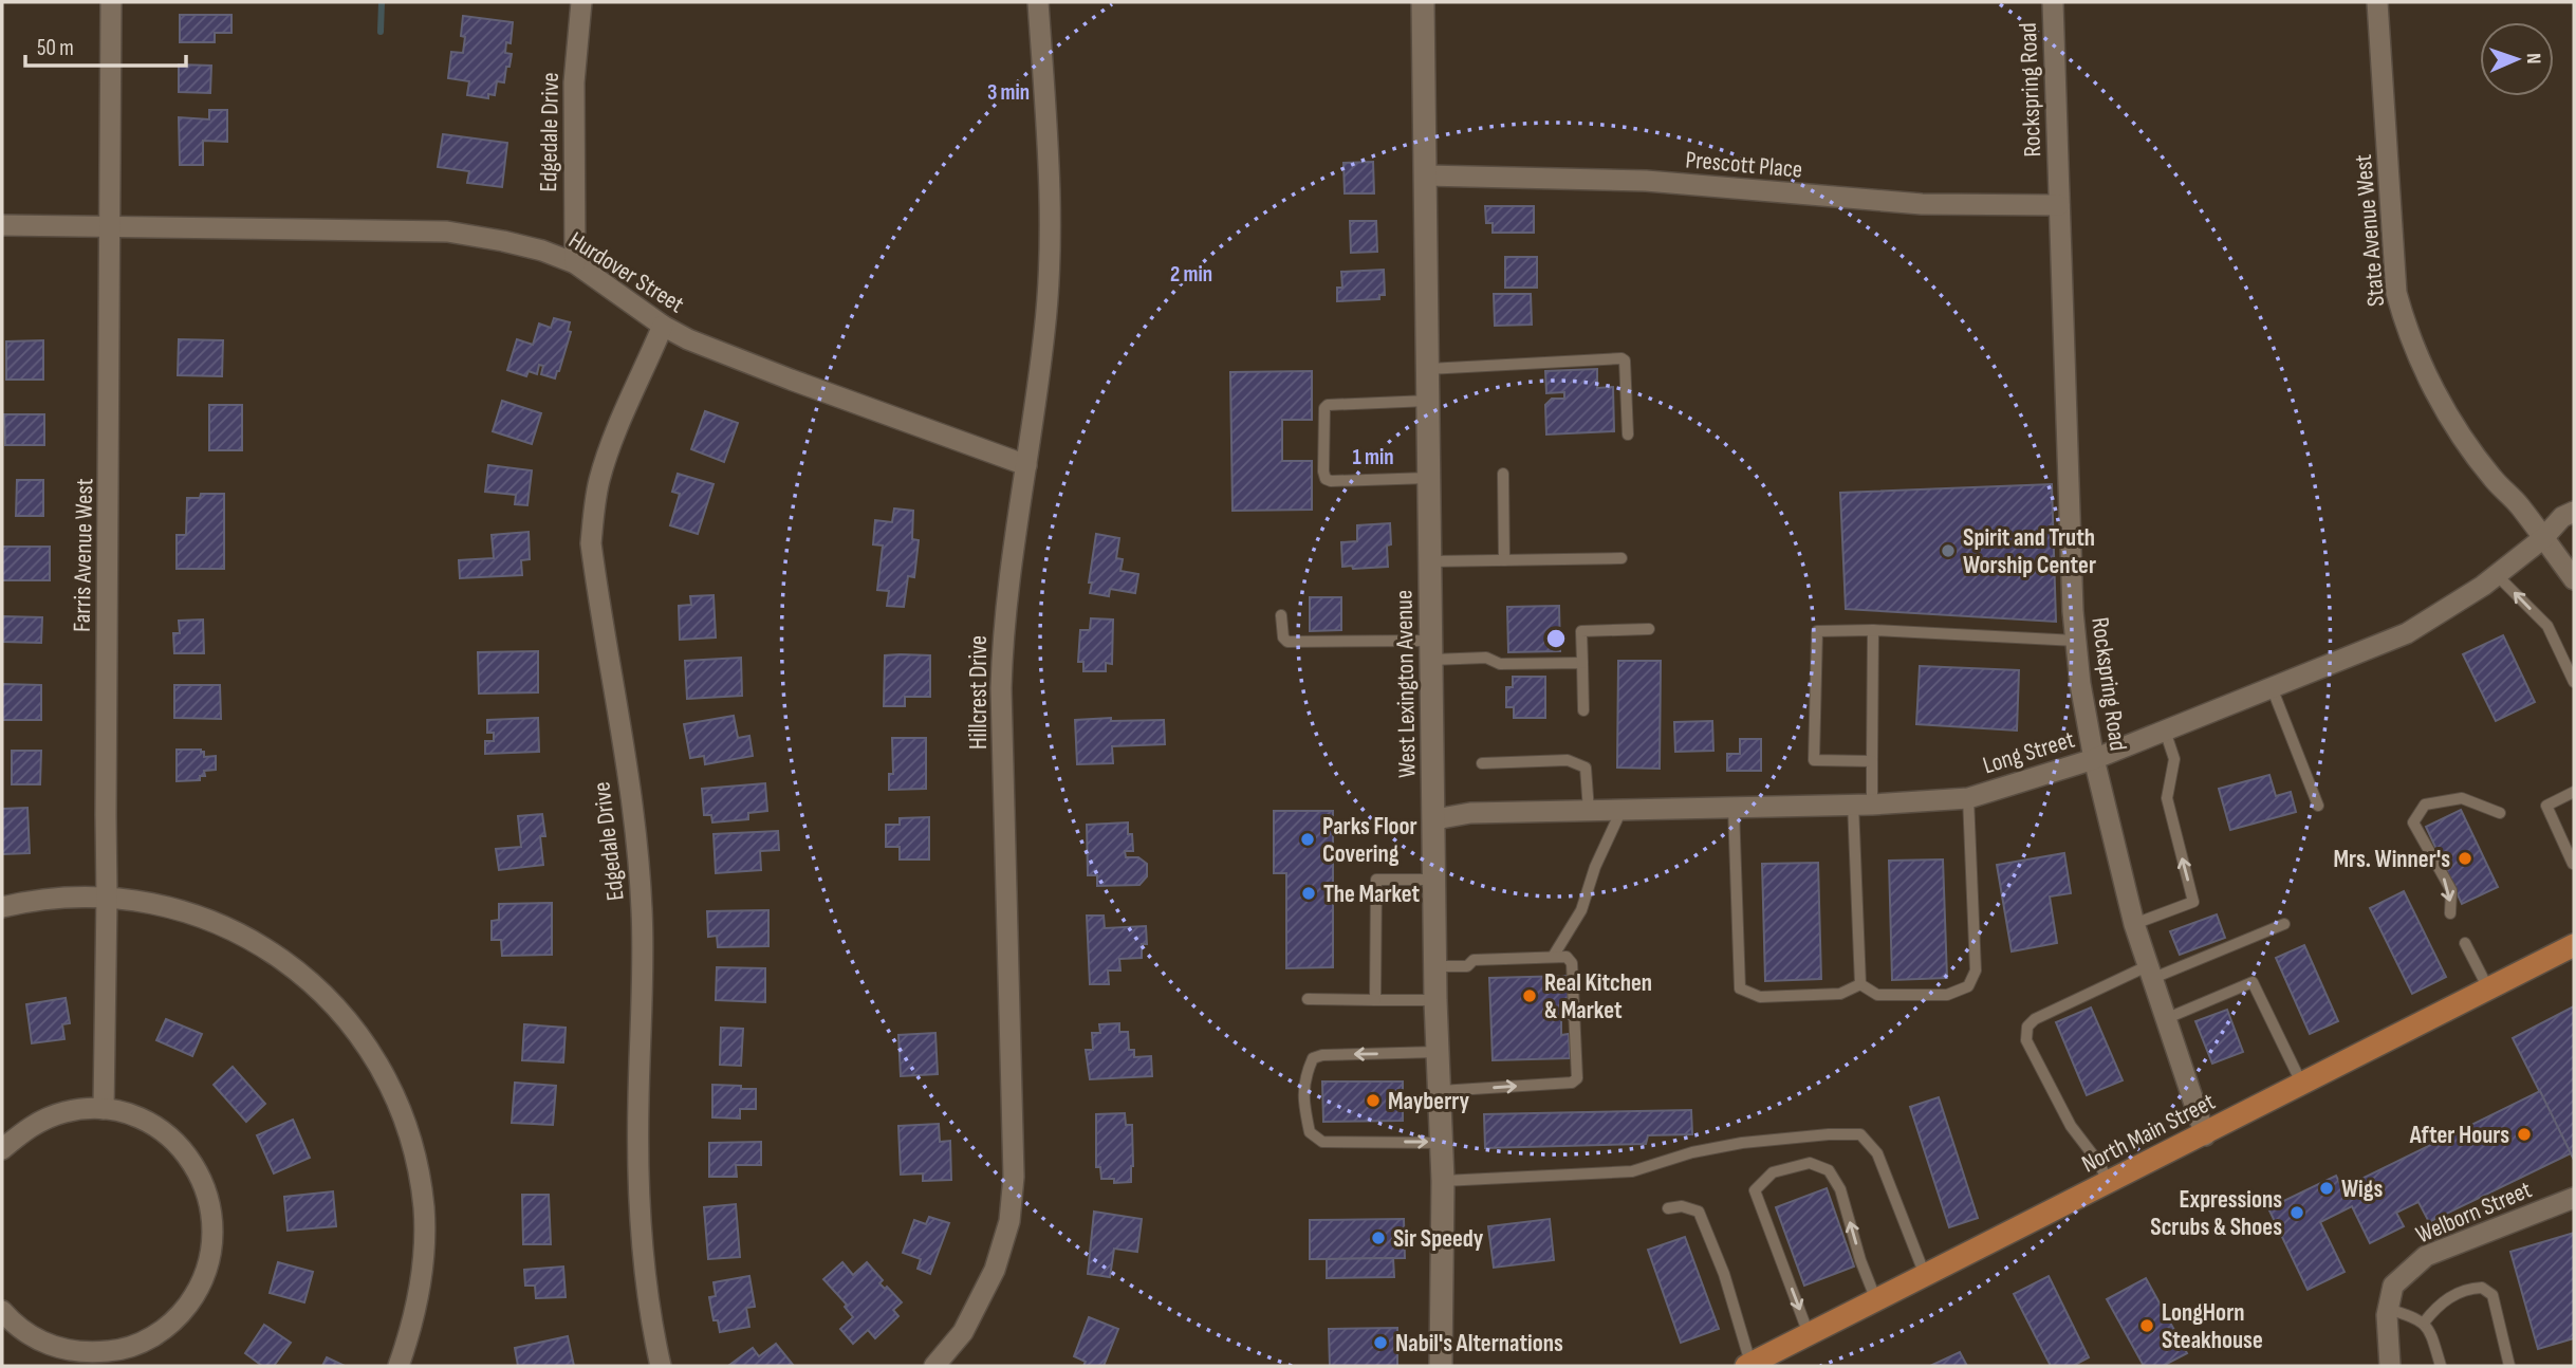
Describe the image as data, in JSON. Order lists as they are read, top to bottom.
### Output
{
  "streets": {
    "main road": ["North Main Street"],
    "street": [
      "Rockspring Road",
      "Edgedale Drive",
      "Prescott Place",
      "State Avenue West",
      "Hurdover Street",
      "Farris Avenue West",
      "West Lexington Avenue",
      "Hillcrest Drive",
      "Long Street",
      "Welborn Street"
    ]
  },
  "crossings": [
    ["Rockspring Road", "Prescott Place"],
    ["Rockspring Road", "Long Street"],
    ["Rockspring Road", "North Main Street"],
    ["Edgedale Drive", "Hurdover Street"],
    ["Prescott Place", "West Lexington Avenue"],
    ["State Avenue West", "Long Street"],
    ["Hurdover Street", "Farris Avenue West"],
    ["Hurdover Street", "Hillcrest Drive"],
    ["West Lexington Avenue", "Long Street"]
  ],
  "places": [
    "Spirit and Truth Worship Center",
    "Parks Floor Covering",
    "Mrs. Winner's",
    "The Market",
    "Real Kitchen & Market",
    "Mayberry",
    "After Hours",
    "Wigs",
    "Expressions Scrubs & Shoes",
    "Sir Speedy",
    "LongHorn Steakhouse",
    "Nabil's Alternations"
  ],
  "scale_bar": "50 m",
  "north": "right",
  "rings": ["3 min", "2 min", "1 min"]
}
